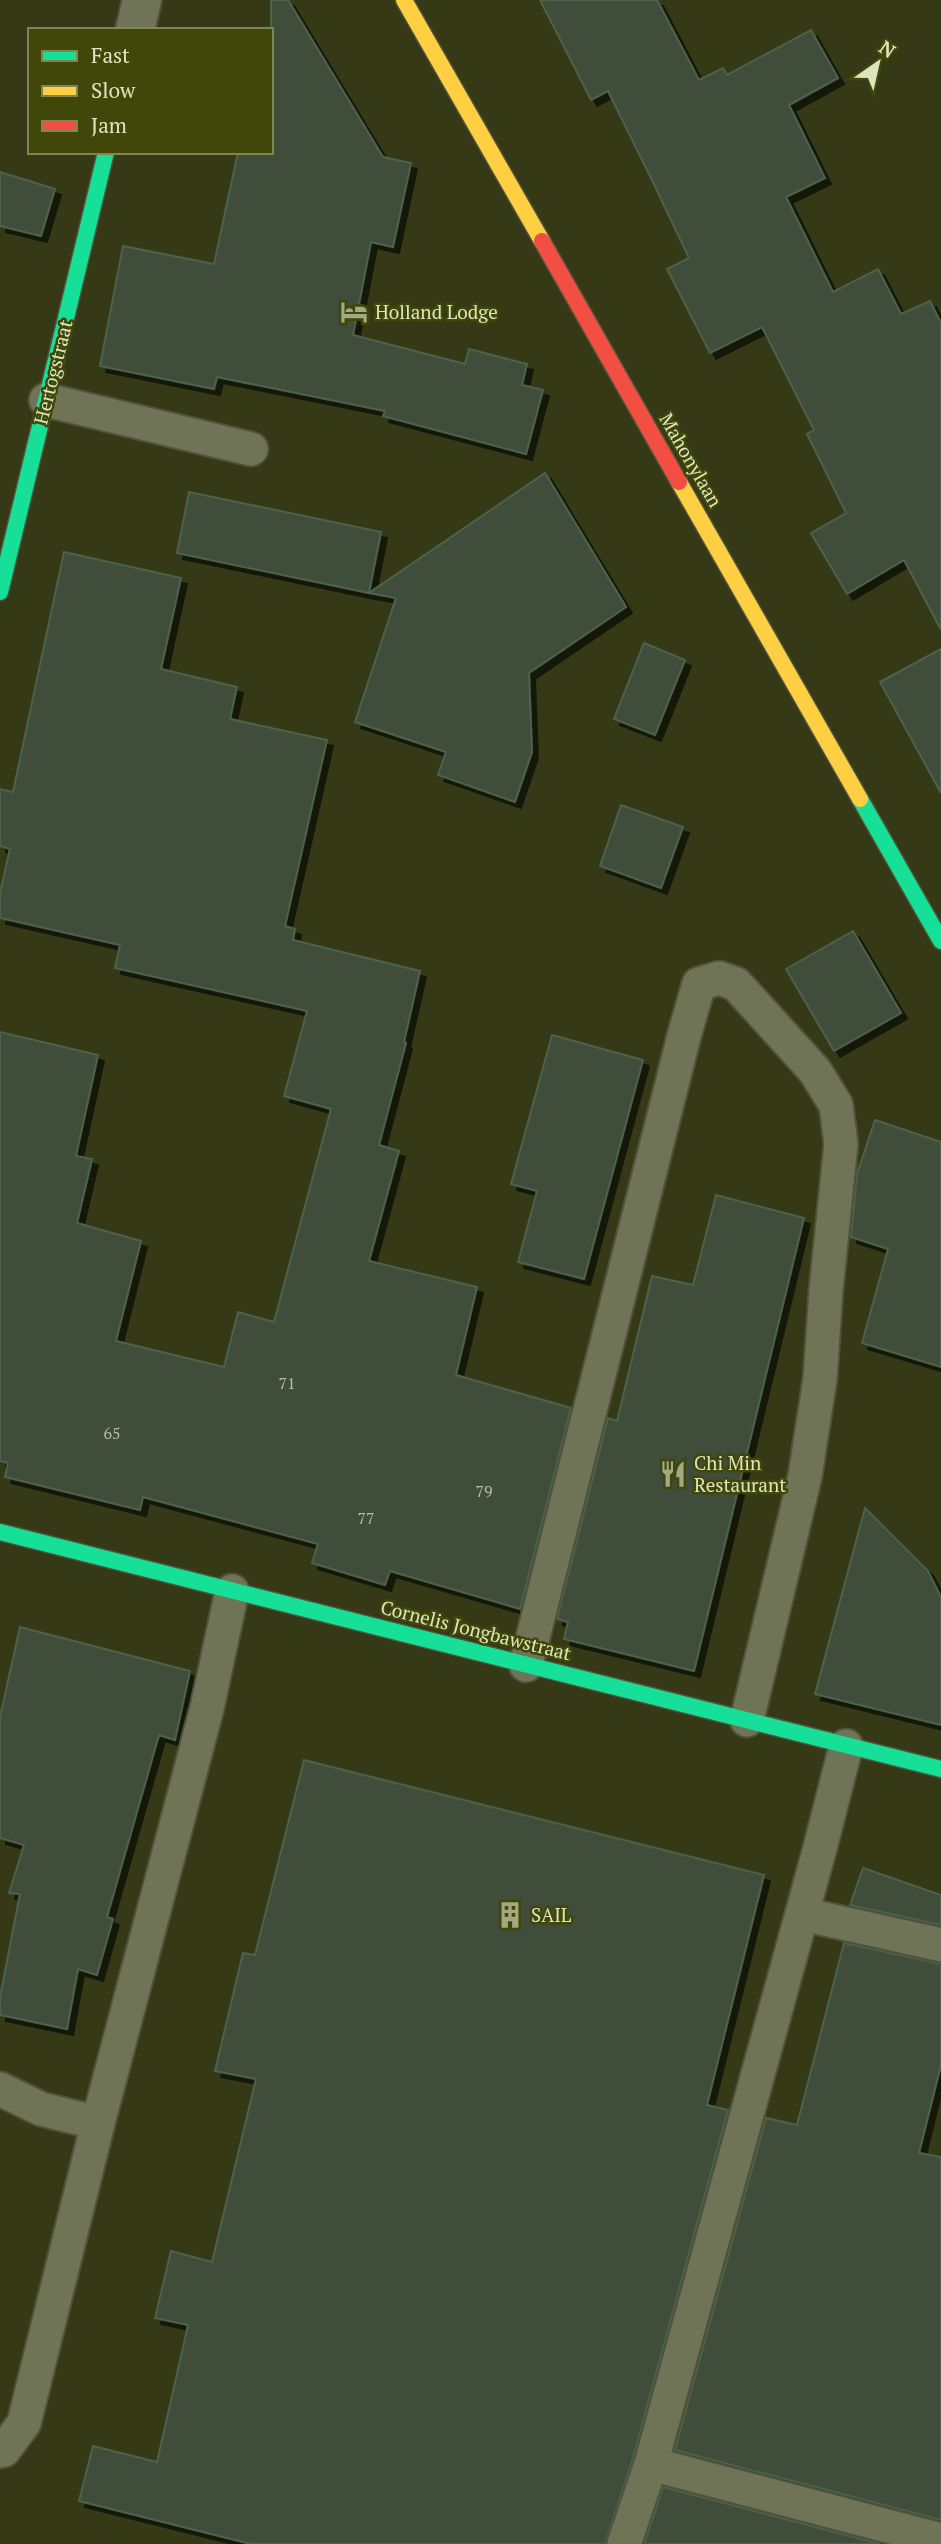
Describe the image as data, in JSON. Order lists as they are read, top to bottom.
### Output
{
  "streets": {
    "street": ["Hertogstraat", "Mahonylaan", "Cornelis Jongbawstraat"]
  },
  "places": {
    "hotel": ["Holland Lodge"],
    "restaurant": ["Chi Min Restaurant"],
    "building": ["SAIL"]
  },
  "house_numbers": [
    "71",
    "65",
    "79",
    "77"
  ],
  "legend": ["Fast", "Slow", "Jam"],
  "north": "top right"
}
